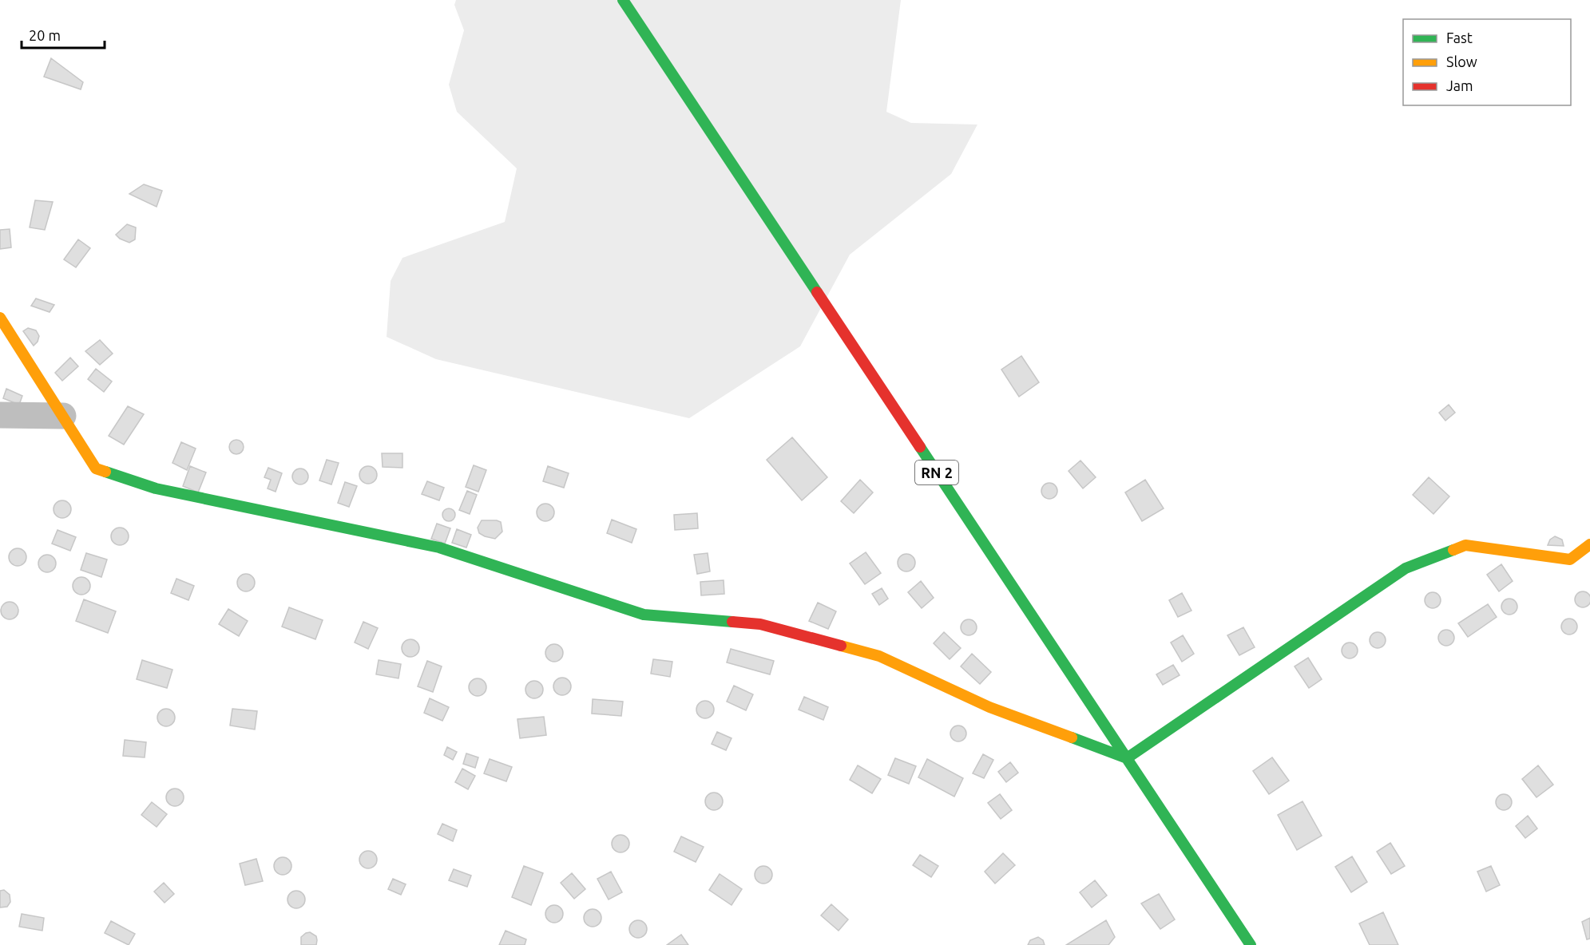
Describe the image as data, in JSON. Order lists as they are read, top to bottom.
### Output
{
  "streets": {
    "street": ["RN 2"]
  },
  "legend": ["Fast", "Slow", "Jam"],
  "scale_bar": "20 m"
}
